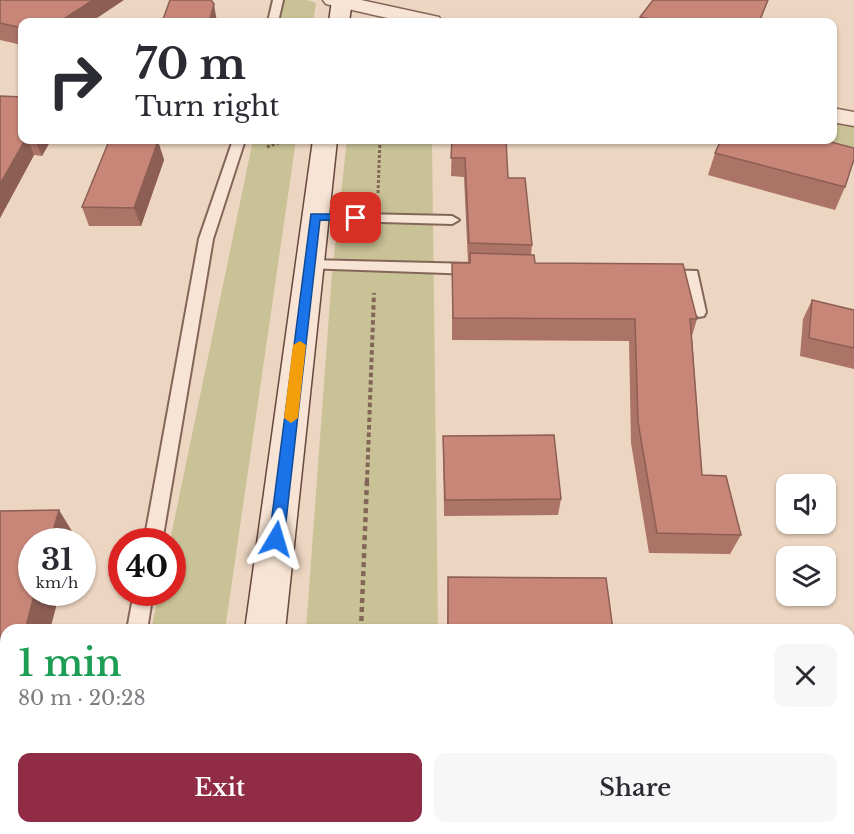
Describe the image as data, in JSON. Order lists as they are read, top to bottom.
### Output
{
  "page": {
    "turn": ["70 m", "Turn right"],
    "speed": "31 km/h",
    "limit": "40",
    "heading": ["1 min", "80 m · 20:28"],
    "buttons": ["Exit", "Share"]
  }
}
